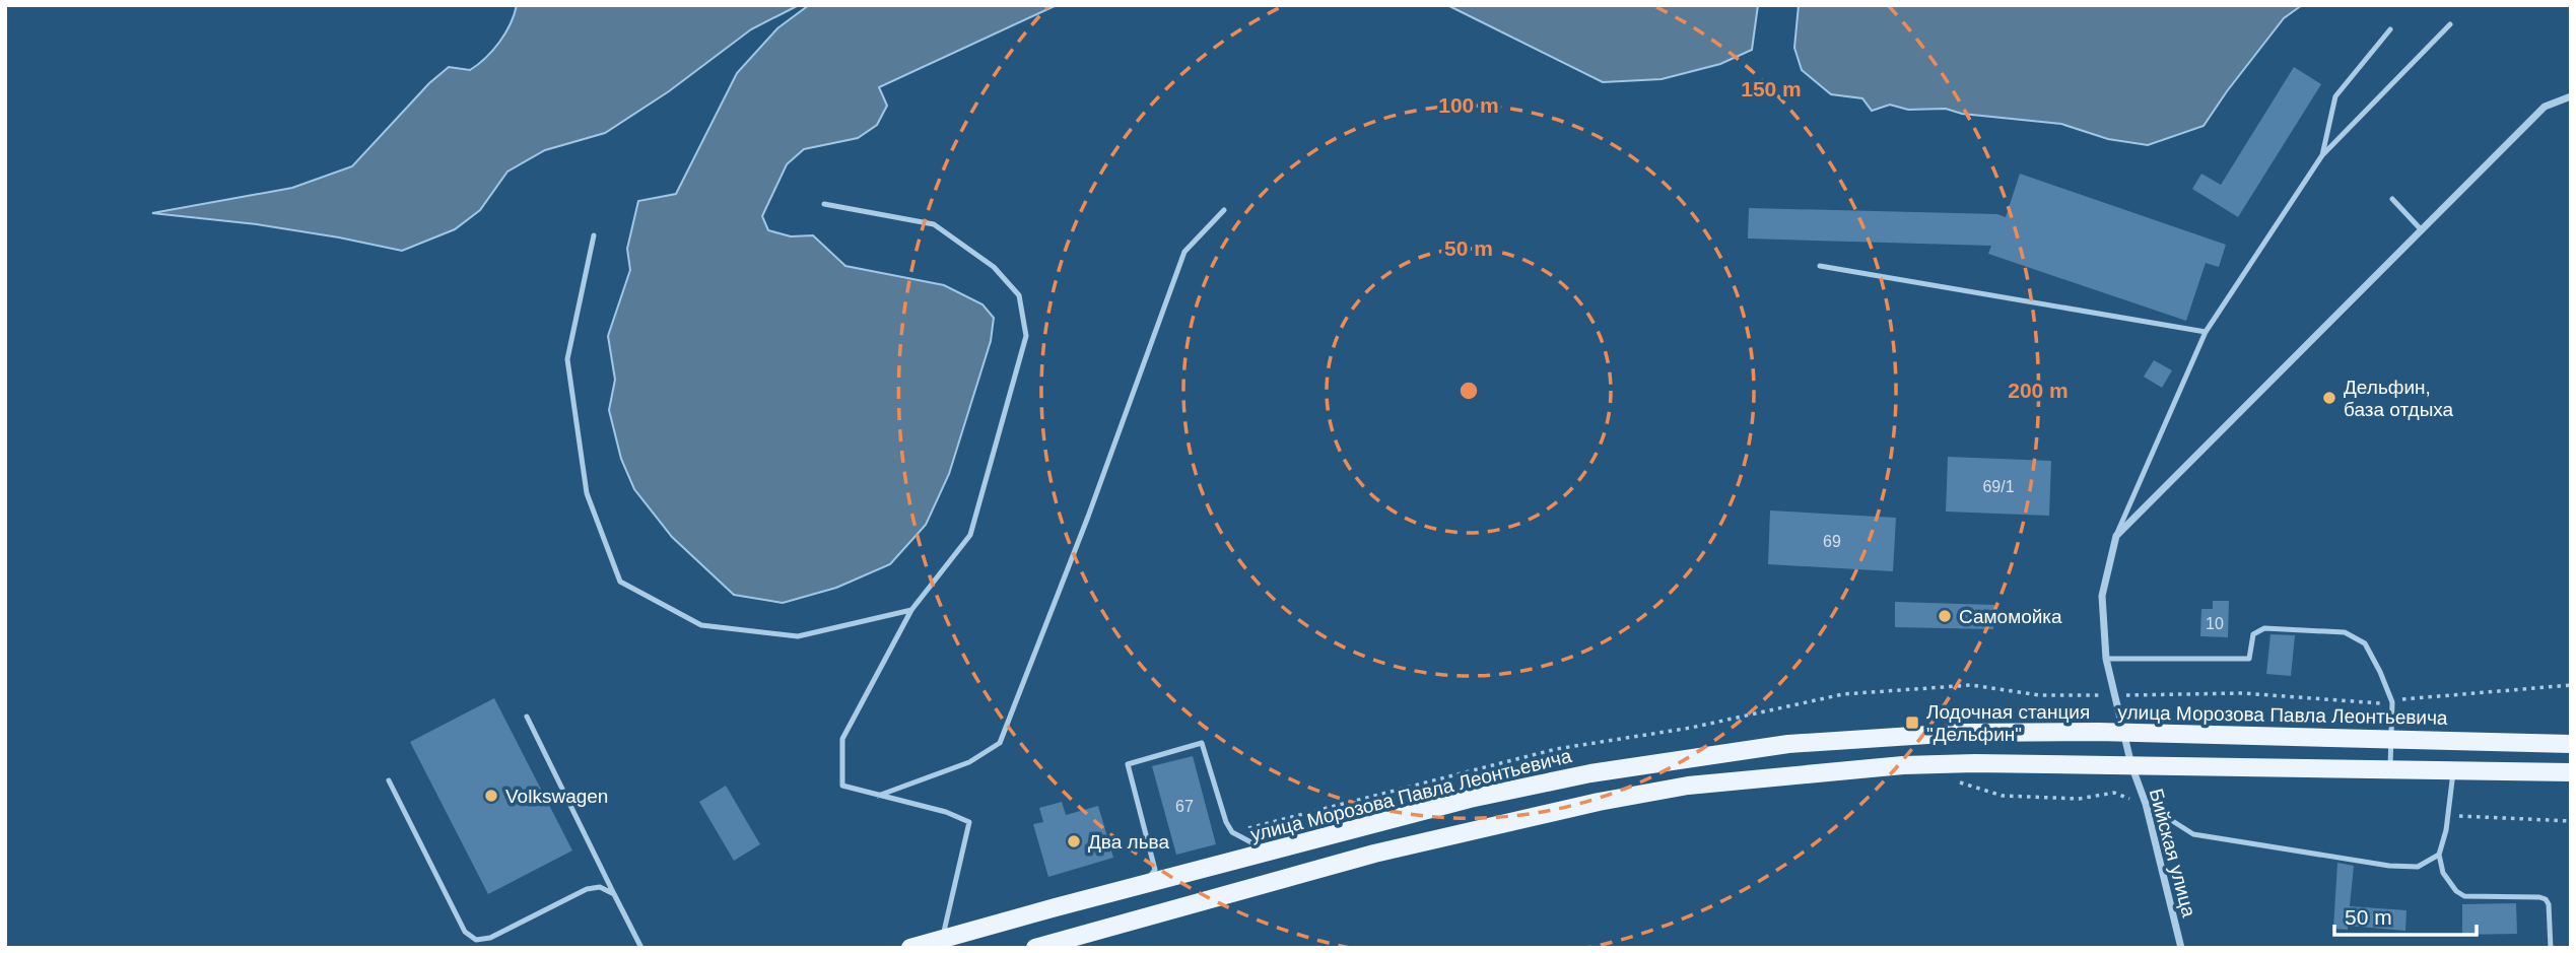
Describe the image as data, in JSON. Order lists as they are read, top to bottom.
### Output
{
  "streets": {
    "main road": ["улица Морозова Павла Леонтьевича"],
    "street": ["Бийская улица"]
  },
  "crossings": [
    ["улица Морозова Павла Леонтьевича", "Бийская улица"]
  ],
  "places": {
    "other": [
      "Дельфин, база отдыха",
      "Самомойка",
      "Volkswagen",
      "Два льва"
    ],
    "transit": ["Лодочная станция \"Дельфин\""]
  },
  "house_numbers": [
    "69/1",
    "69",
    "10",
    "67"
  ],
  "scale_bar": "50 m",
  "rings": [
    "150 m",
    "100 m",
    "50 m",
    "200 m"
  ]
}
